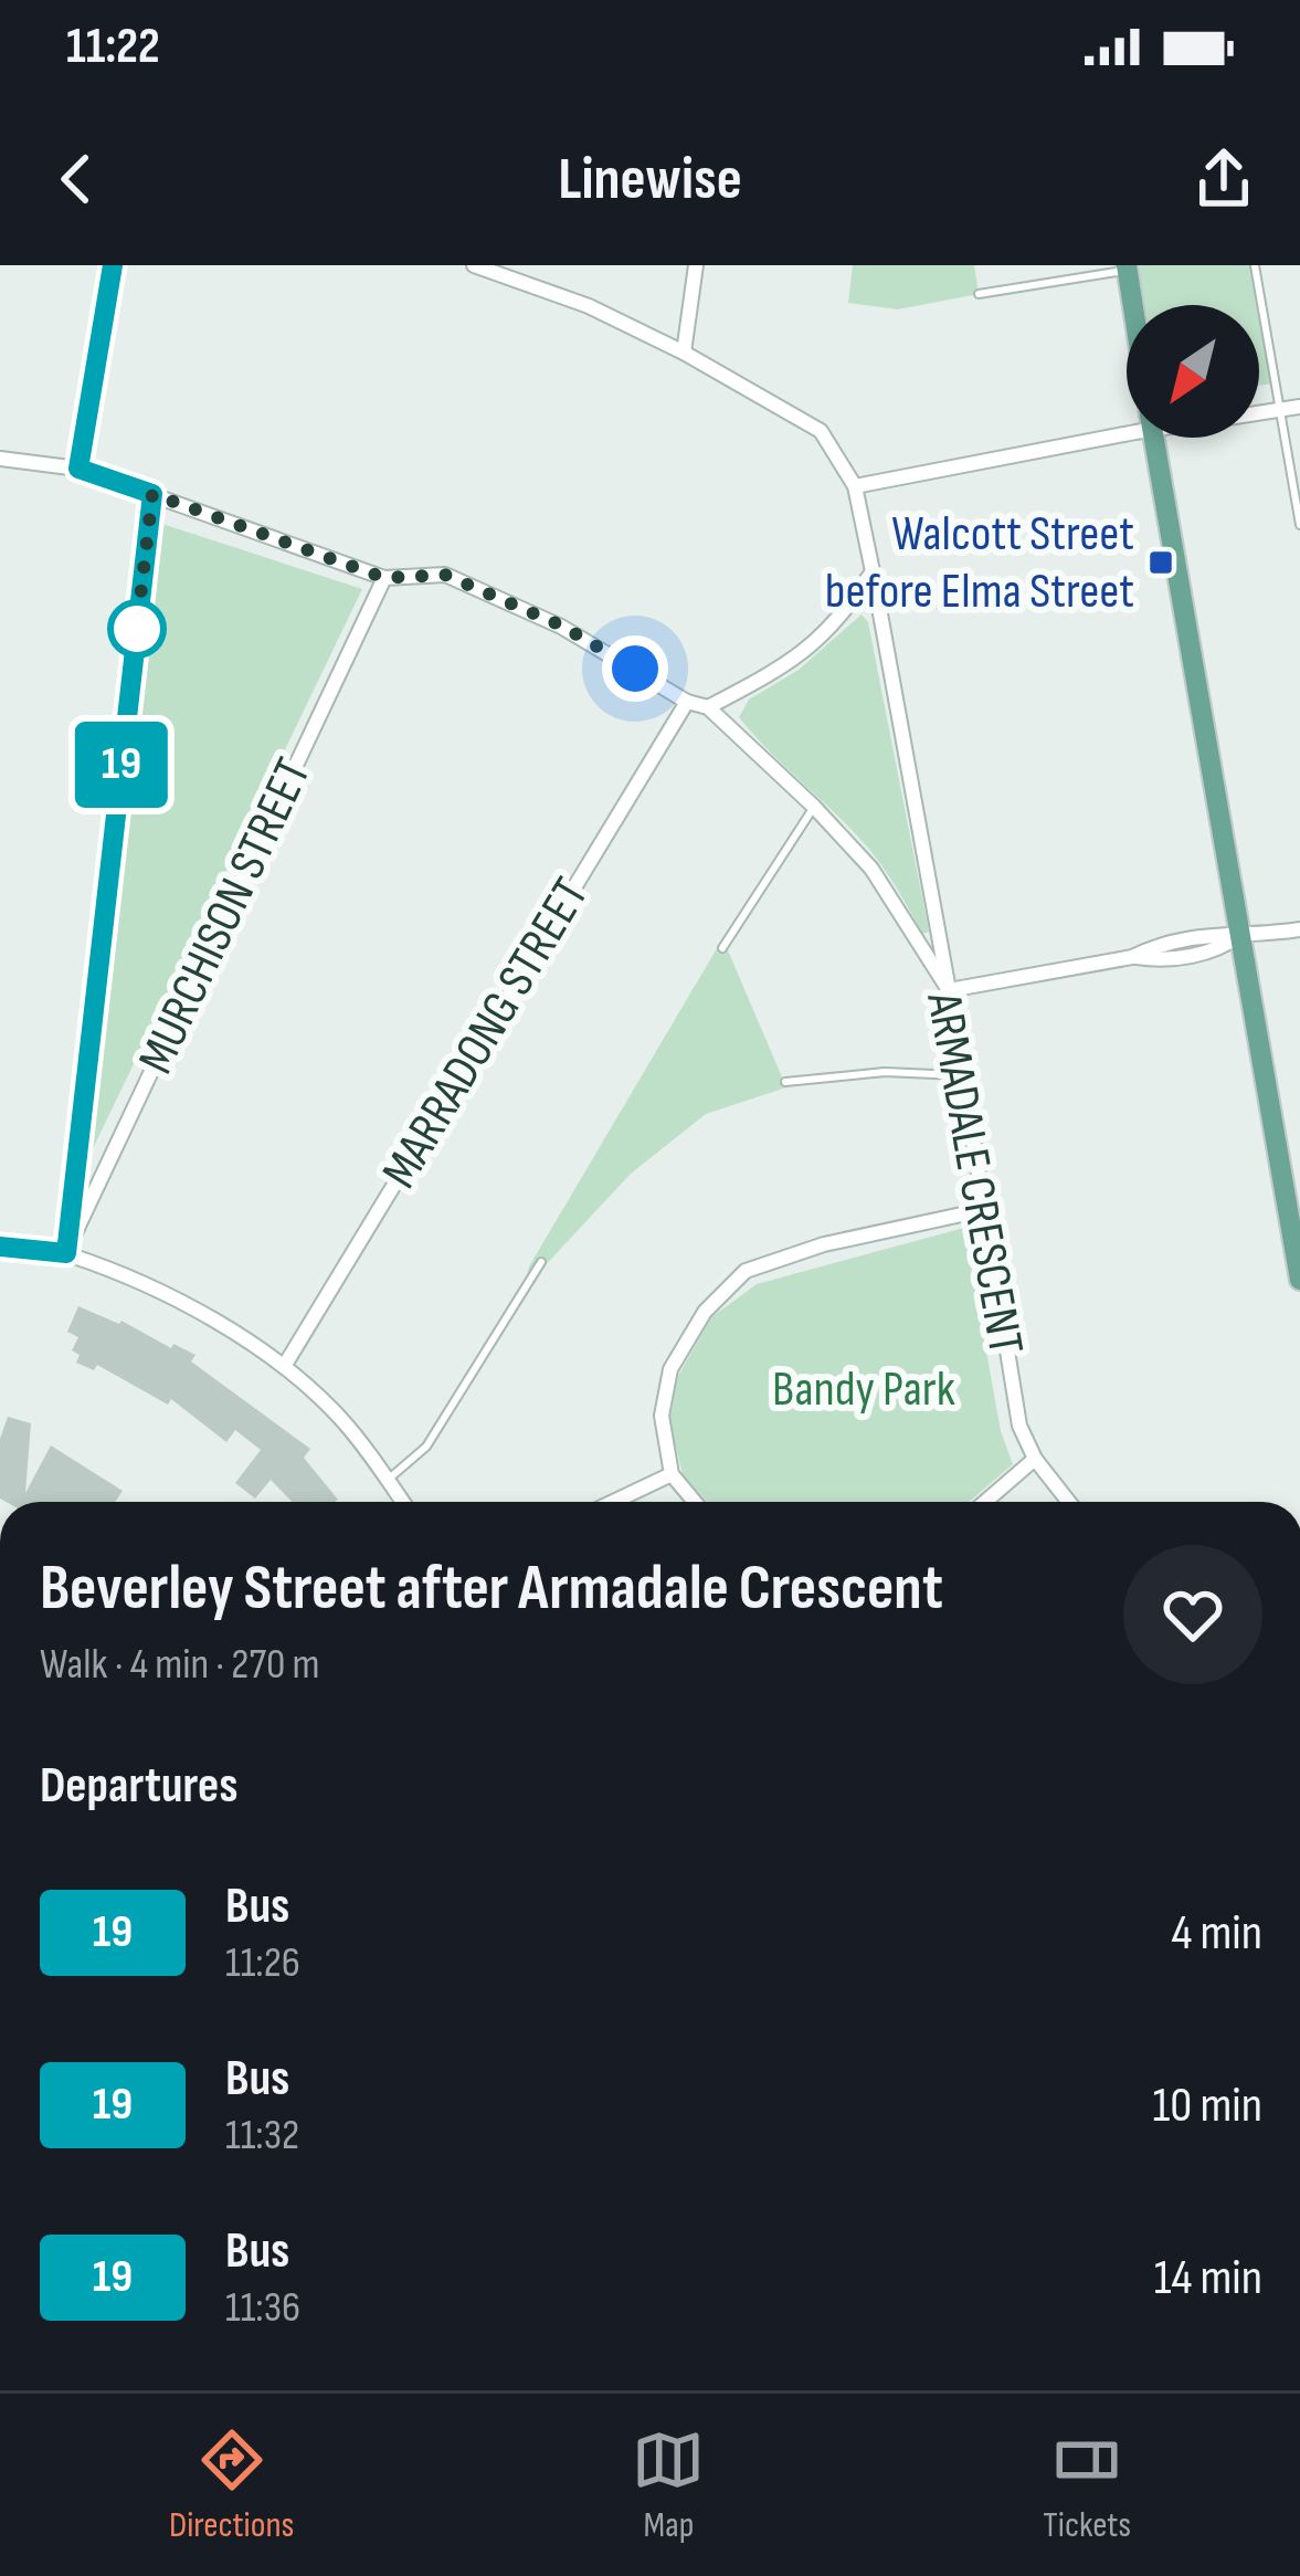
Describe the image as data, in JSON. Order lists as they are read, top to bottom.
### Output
{
  "streets": {
    "street": ["MURCHISON STREET", "MARRADONG STREET", "ARMADALE CRESCENT"]
  },
  "crossings": [
    ["MURCHISON STREET", "ARMADALE CRESCENT"],
    ["MARRADONG STREET", "ARMADALE CRESCENT"]
  ],
  "parks": ["Bandy Park"],
  "places": {
    "transit": ["Walcott Street before Elma Street"]
  },
  "lines": ["bus line 19"],
  "north": "bottom left",
  "page": {
    "status": "11:22",
    "header": "Linewise",
    "on_map": "19",
    "heading": [
      ["Beverley Street after Armadale Crescent", "Walk · 4 min · 270 m"],
      "Departures"
    ],
    "list": [
      {
        "mark": "19",
        "name": "Bus",
        "note": "11:26",
        "value": "4 min"
      },
      {
        "mark": "19",
        "name": "Bus",
        "note": "11:32",
        "value": "10 min"
      },
      {
        "mark": "19",
        "name": "Bus",
        "note": "11:36",
        "value": "14 min"
      }
    ],
    "tabs": ["Directions", "Map", "Tickets"]
  }
}
